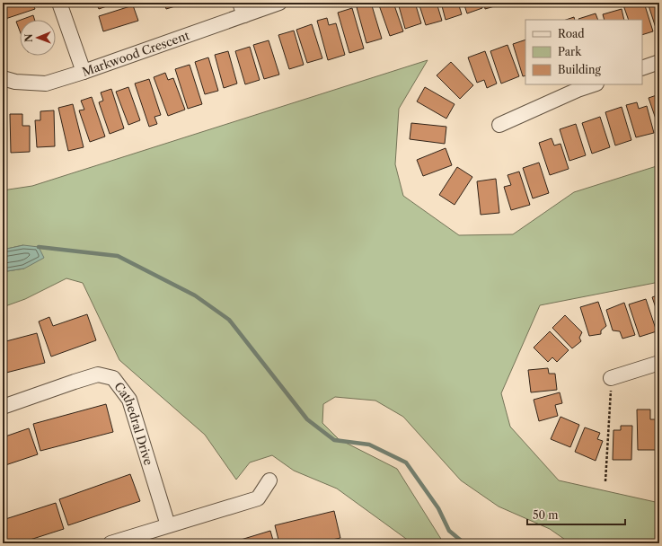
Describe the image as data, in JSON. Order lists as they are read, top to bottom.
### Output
{
  "streets": {
    "street": ["Markwood Crescent", "Cathedral Drive"]
  },
  "legend": ["Road", "Park", "Building"],
  "scale_bar": "50 m",
  "north": "left"
}
